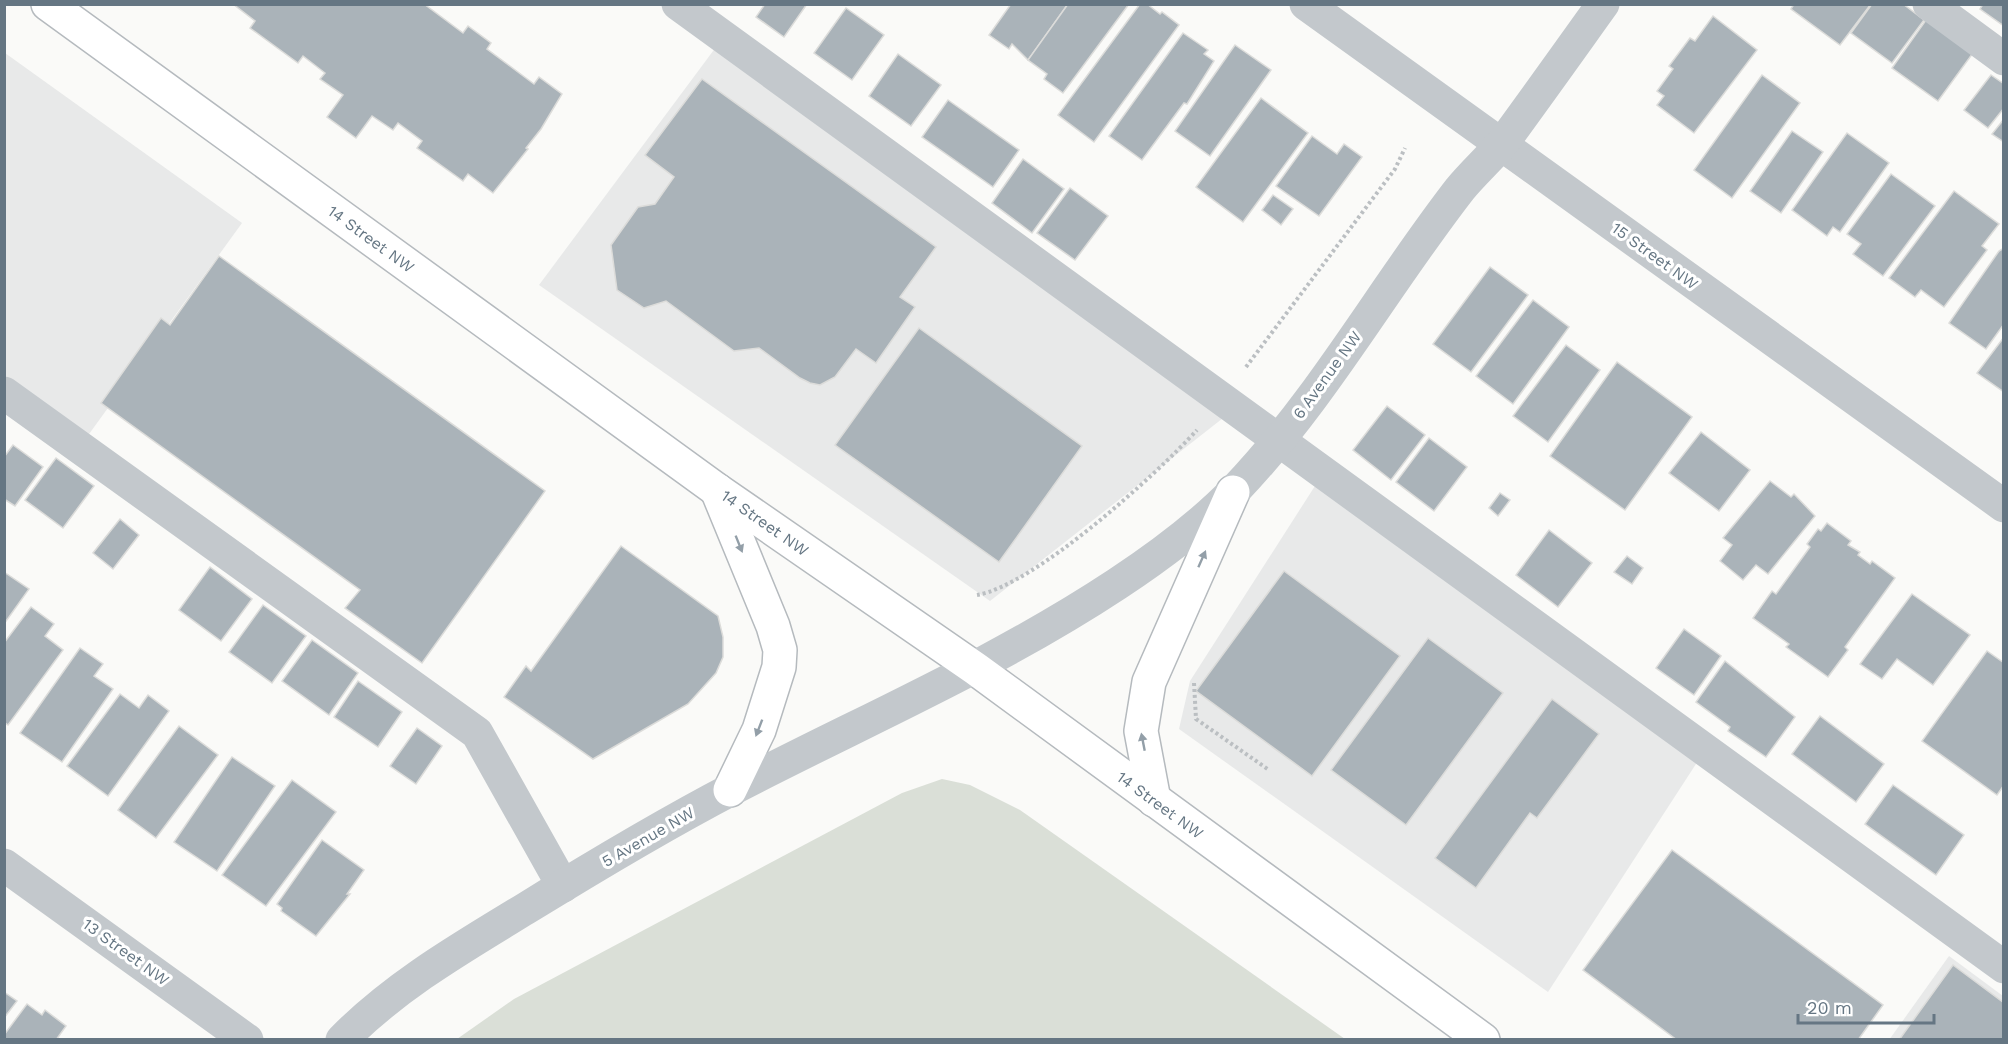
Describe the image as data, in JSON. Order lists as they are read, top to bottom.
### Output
{
  "streets": {
    "main road": ["14 Street NW"],
    "street": [
      "15 Street NW",
      "6 Avenue NW",
      "5 Avenue NW",
      "13 Street NW"
    ]
  },
  "crossings": [
    ["14 Street NW", "6 Avenue NW"],
    ["14 Street NW", "5 Avenue NW"],
    ["15 Street NW", "6 Avenue NW"],
    ["6 Avenue NW", "5 Avenue NW"]
  ],
  "scale_bar": "20 m"
}
